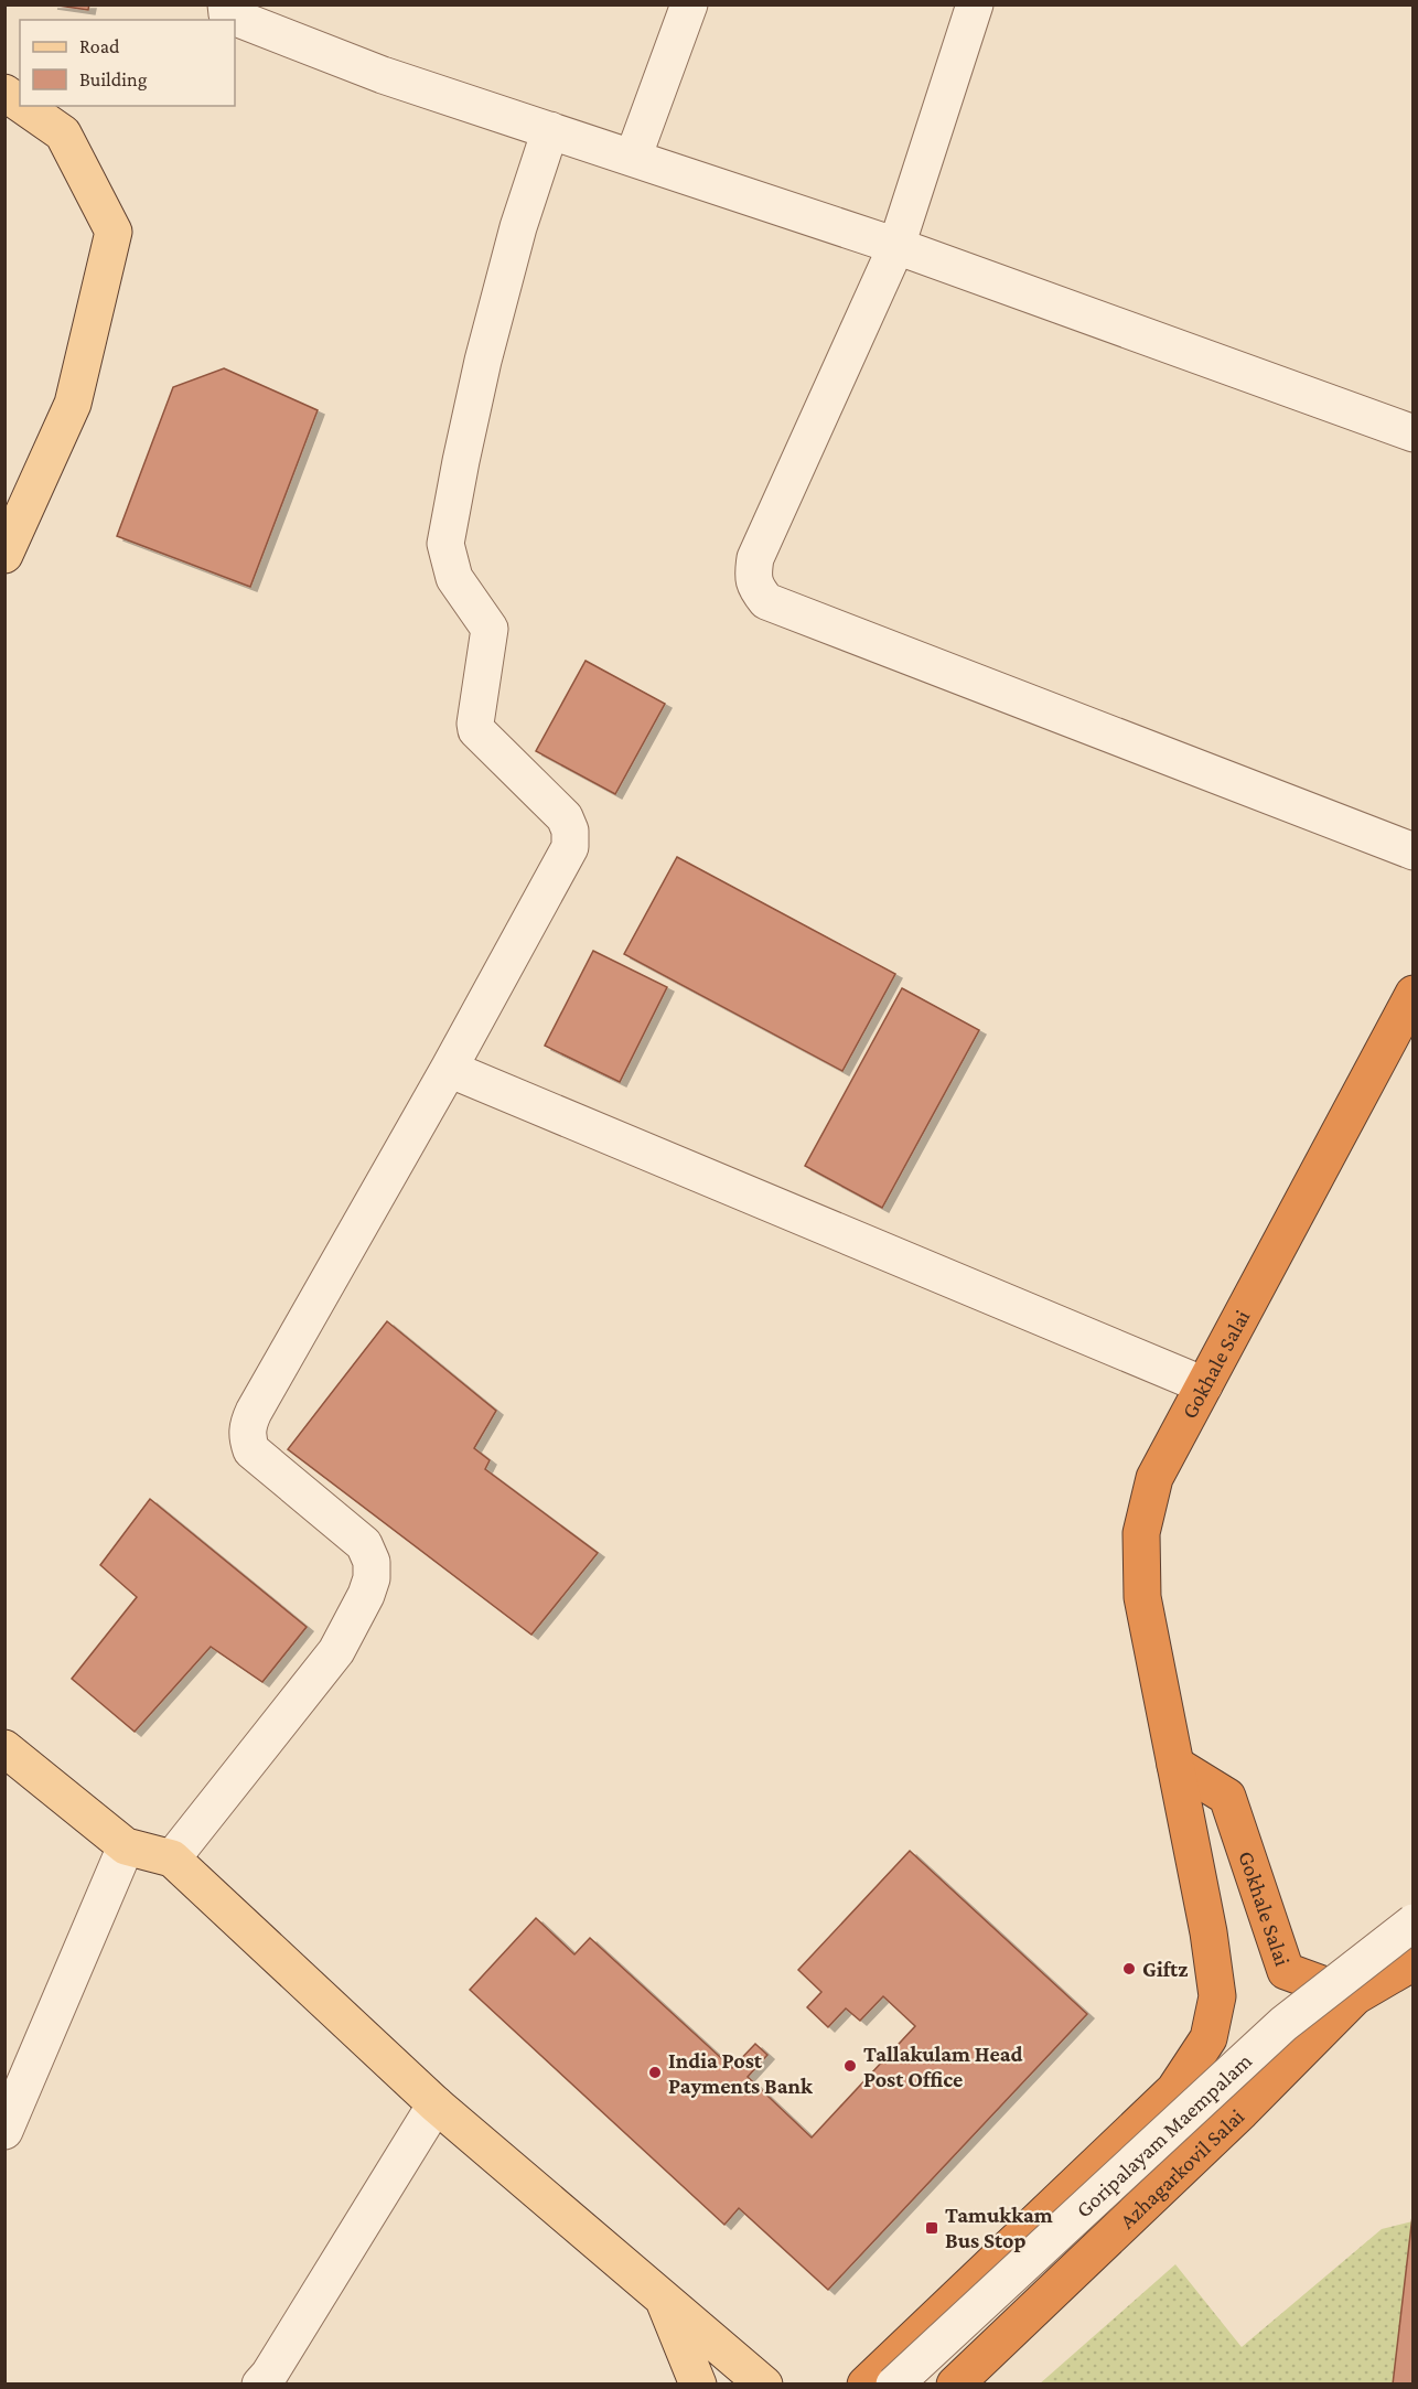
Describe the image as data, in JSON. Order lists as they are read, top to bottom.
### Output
{
  "streets": {
    "highway": ["Gokhale Salai", "Azhagarkovil Salai"],
    "street": ["Goripalayam Maempalam"]
  },
  "crossings": [
    ["Gokhale Salai", "Azhagarkovil Salai"]
  ],
  "places": {
    "other": ["Giftz", "Tallakulam Head Post Office", "India Post Payments Bank"],
    "transit": ["Tamukkam Bus Stop"]
  },
  "legend": ["Road", "Building"]
}
